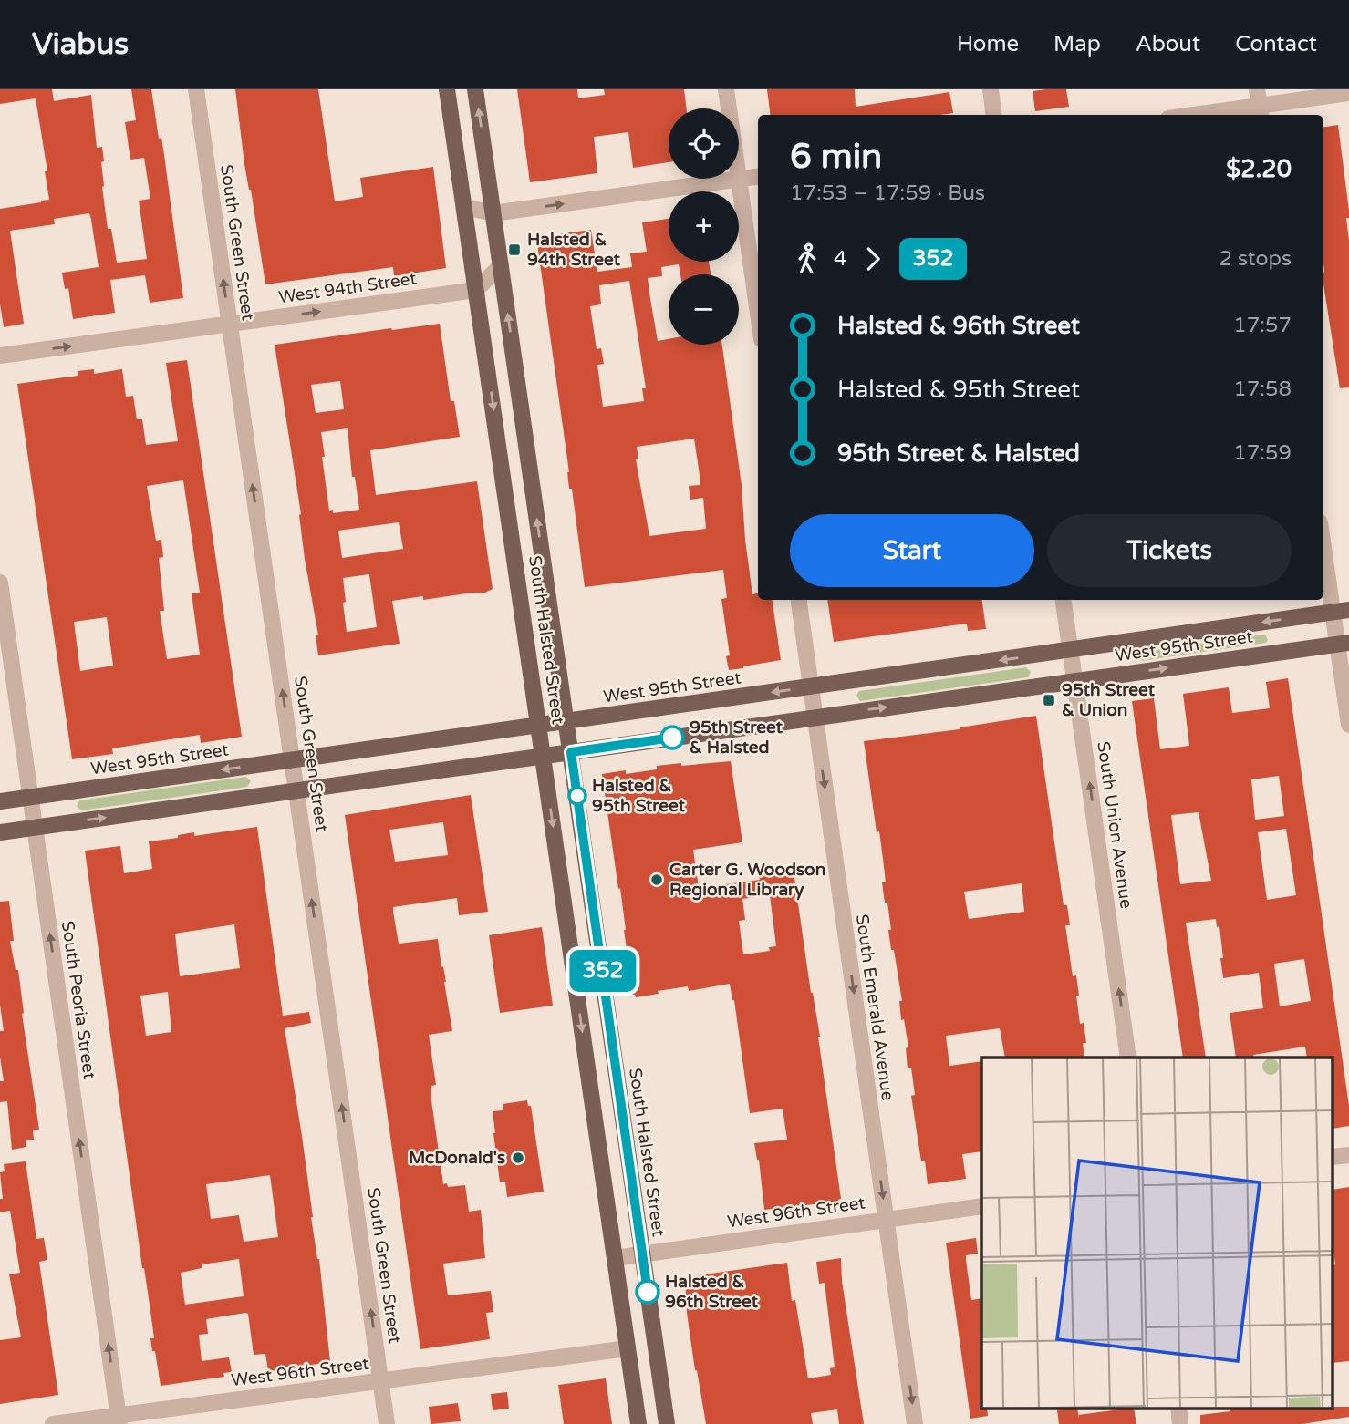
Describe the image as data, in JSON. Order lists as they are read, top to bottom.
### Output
{
  "streets": {
    "main road": ["South Halsted Street", "West 95th Street"],
    "street": [
      "South Green Street",
      "West 94th Street",
      "South Union Avenue",
      "South Peoria Street",
      "South Emerald Avenue",
      "West 96th Street"
    ]
  },
  "crossings": [
    ["South Green Street", "West 94th Street"],
    ["South Green Street", "West 95th Street"],
    ["South Green Street", "West 96th Street"],
    ["West 94th Street", "South Halsted Street"],
    ["South Halsted Street", "West 95th Street"],
    ["South Halsted Street", "West 96th Street"],
    ["West 95th Street", "South Union Avenue"],
    ["West 95th Street", "South Peoria Street"],
    ["West 95th Street", "South Emerald Avenue"],
    ["South Peoria Street", "West 96th Street"],
    ["South Emerald Avenue", "West 96th Street"]
  ],
  "one_way": [
    "South Green Street",
    "West 94th Street",
    "South Union Avenue",
    "South Peoria Street",
    "South Emerald Avenue"
  ],
  "places": {
    "transit": ["Halsted & 94th Street", "95th Street & Union"],
    "other": [
      "95th Street & Halsted",
      "Halsted & 95th Street",
      "Carter G. Woodson Regional Library",
      "McDonald's",
      "Halsted & 96th Street"
    ]
  },
  "lines": ["bus line 352"],
  "page": {
    "header": "Viabus",
    "nav": [
      "Home",
      "Map",
      "About",
      "Contact"
    ],
    "on_map": "352",
    "map_buttons": ["+", "−"],
    "heading": ["6 min", "17:53 – 17:59 · Bus", "$2.20"],
    "legs": ["4", "352", "2 stops"],
    "list": [
      {
        "name": "Halsted & 96th Street",
        "value": "17:57"
      },
      {
        "name": "Halsted & 95th Street",
        "value": "17:58"
      },
      {
        "name": "95th Street & Halsted",
        "value": "17:59"
      }
    ],
    "buttons": ["Start", "Tickets"]
  }
}
